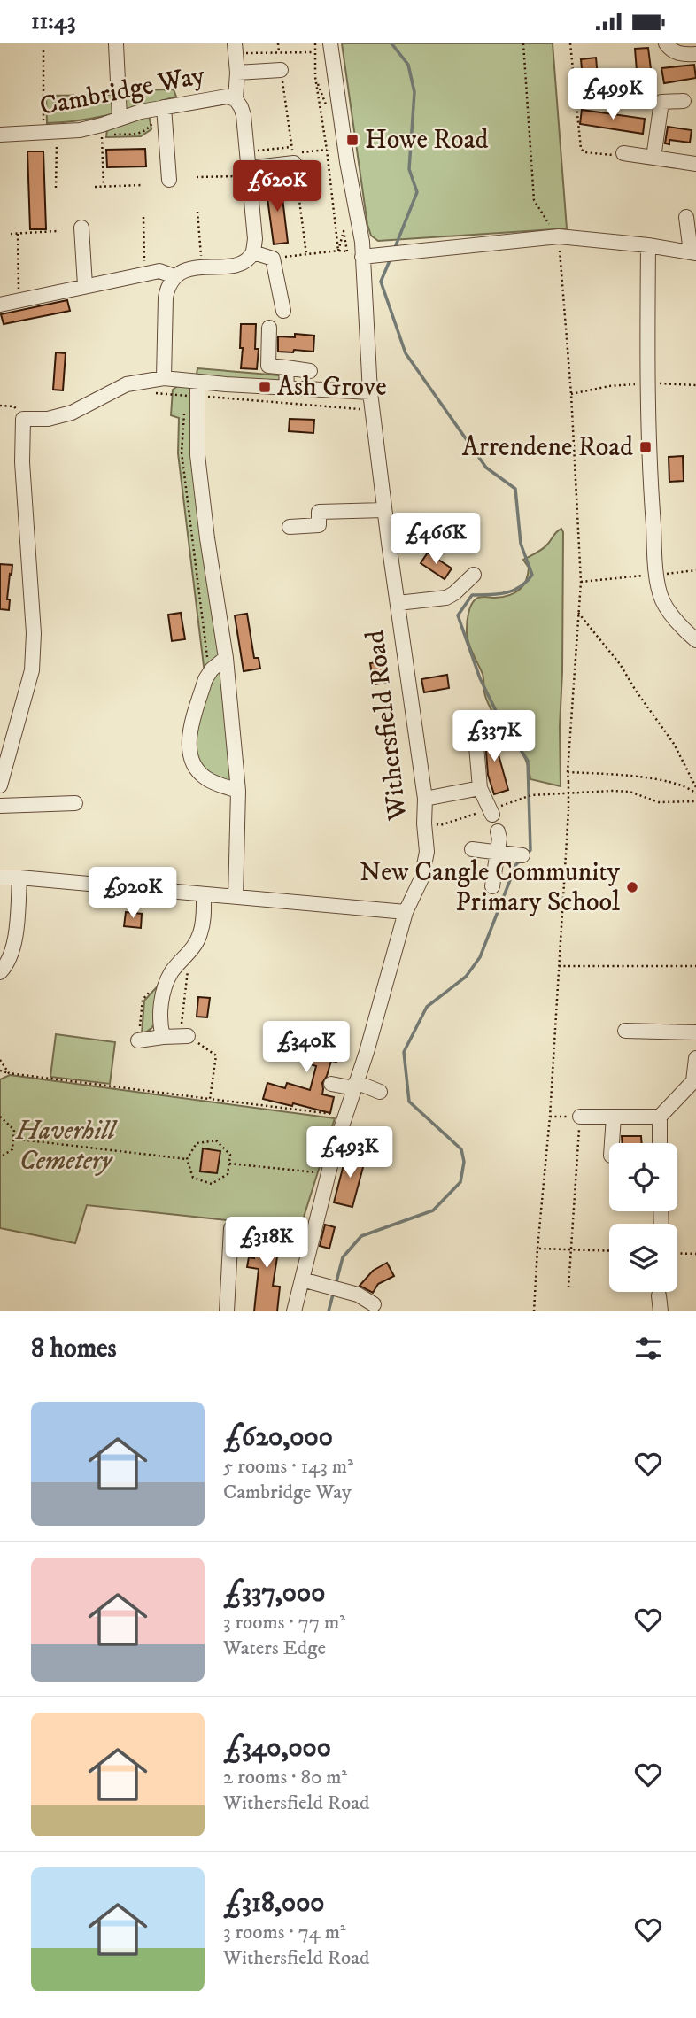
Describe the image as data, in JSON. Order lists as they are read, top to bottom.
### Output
{
  "streets": {
    "street": ["Cambridge Way", "Withersfield Road"]
  },
  "parks": ["Haverhill Cemetery"],
  "places": {
    "transit": ["Howe Road", "Ash Grove", "Arrendene Road"],
    "other": ["New Cangle Community Primary School"]
  },
  "page": {
    "status": "11:43",
    "price": [
      "£499K",
      "£620K",
      "£466K",
      "£337K",
      "£920K",
      "£340K",
      "£493K",
      "£318K"
    ],
    "heading": "8 homes",
    "list": [
      {
        "name": "£620,000",
        "note": "5 rooms · 143 m² · Cambridge Way"
      },
      {
        "name": "£337,000",
        "note": "3 rooms · 77 m² · Waters Edge"
      },
      {
        "name": "£340,000",
        "note": "2 rooms · 80 m² · Withersfield Road"
      },
      {
        "name": "£318,000",
        "note": "3 rooms · 74 m² · Withersfield Road"
      }
    ]
  }
}
